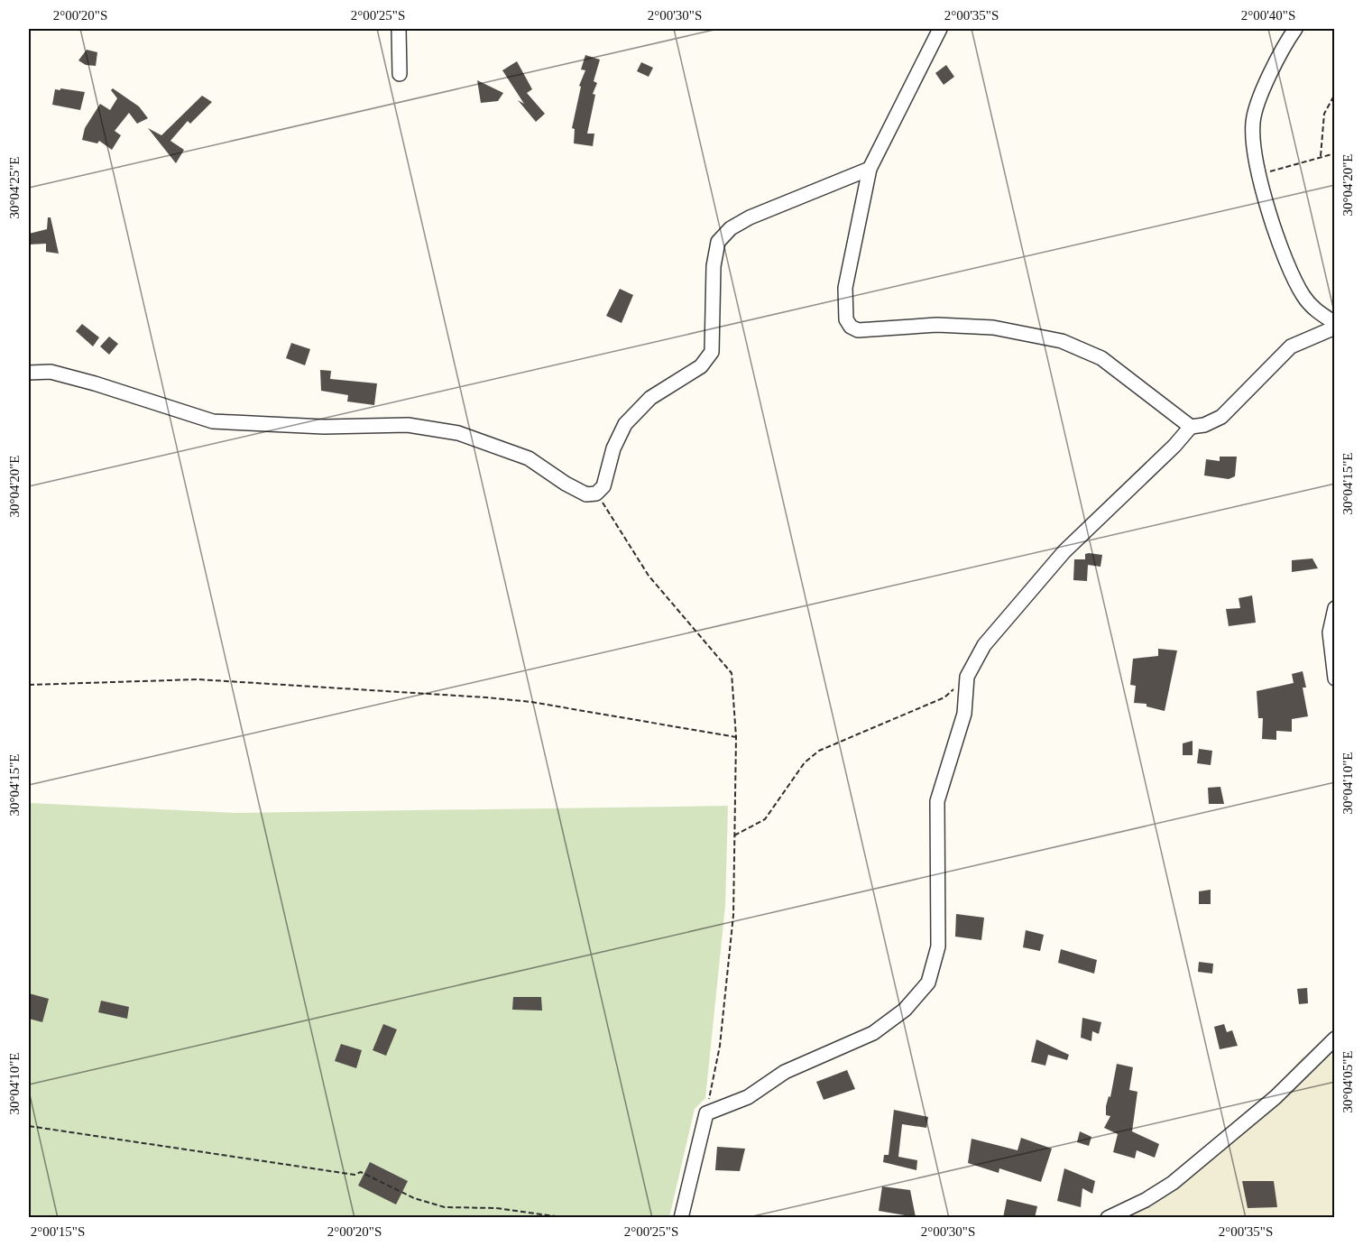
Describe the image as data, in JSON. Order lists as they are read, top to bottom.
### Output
{
  "coordinates": [
    "2°00'20\"S",
    "2°00'25\"S",
    "2°00'30\"S",
    "2°00'35\"S",
    "2°00'40\"S",
    "30°04'20\"E",
    "30°04'25\"E",
    "30°04'15\"E",
    "30°04'10\"E",
    "30°04'05\"E",
    "2°00'15\"S"
  ]
}
